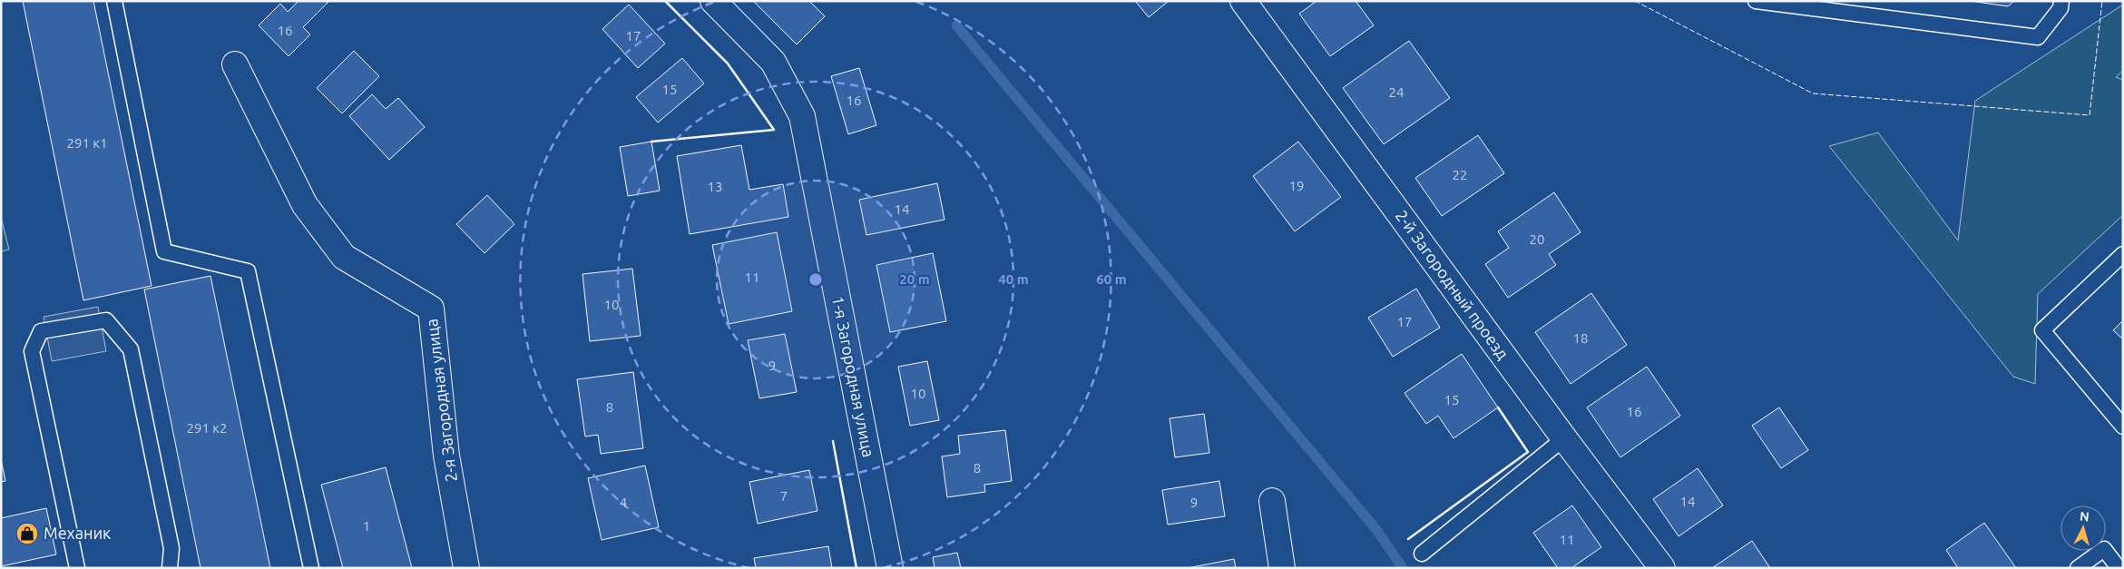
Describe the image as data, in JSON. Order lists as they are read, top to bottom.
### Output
{
  "streets": {
    "street": ["2-й Загородный проезд", "1-я Загородная улица", "2-я Загородная улица"]
  },
  "places": {
    "shop": ["Механик"]
  },
  "house_numbers": [
    "16",
    "17",
    "15",
    "24",
    "16",
    "291 к1",
    "22",
    "19",
    "13",
    "14",
    "20",
    "11",
    "10",
    "17",
    "18",
    "9",
    "10",
    "15",
    "8",
    "16",
    "291 к2",
    "8",
    "7",
    "14",
    "4",
    "9",
    "1",
    "11"
  ],
  "north": "top",
  "rings": ["20 m", "40 m", "60 m"]
}
